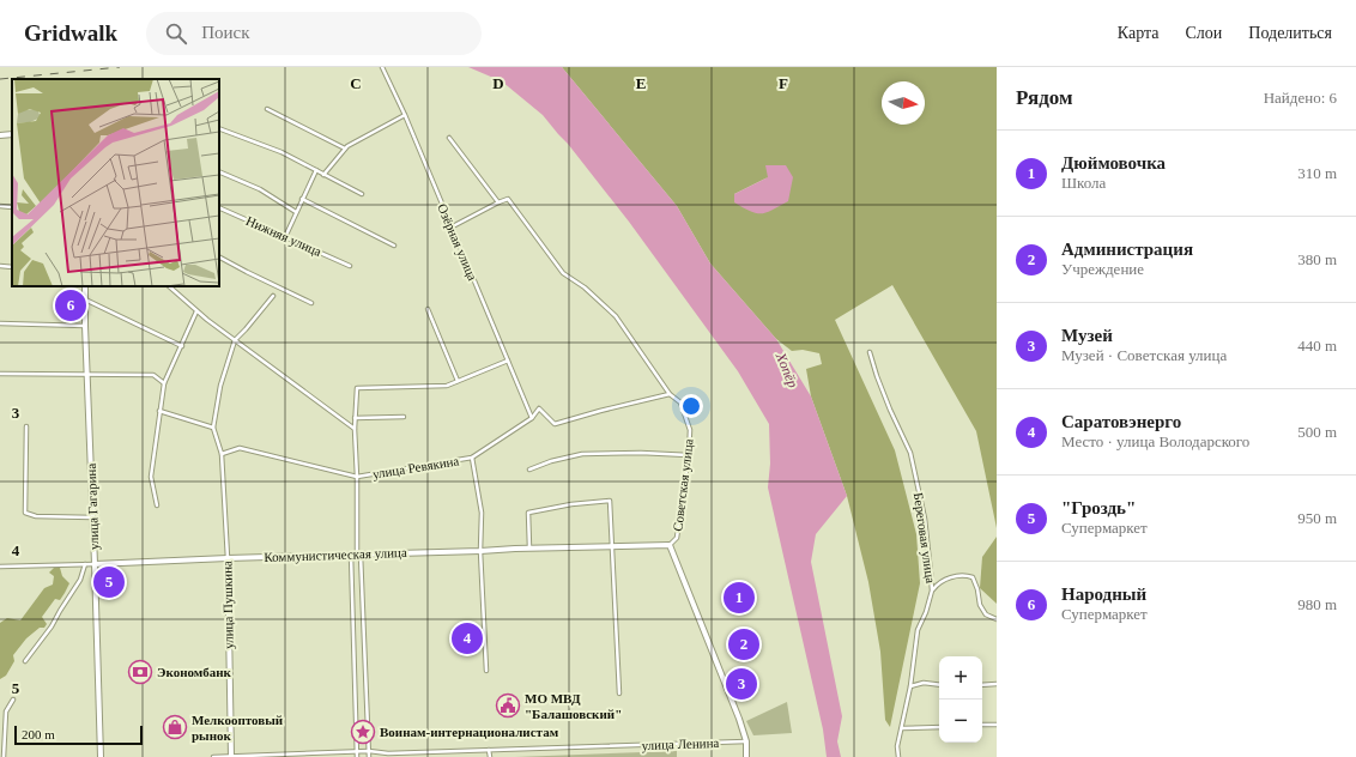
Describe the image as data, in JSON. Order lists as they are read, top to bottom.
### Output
{
  "streets": {
    "street": [
      "Нижняя улица",
      "Озёрная улица",
      "улица Ревякина",
      "Советская улица",
      "улица Гагарина",
      "Береговая улица",
      "Коммунистическая улица",
      "улица Пушкина",
      "улица Ленина"
    ]
  },
  "crossings": [
    ["Озёрная улица", "улица Ревякина"],
    ["улица Ревякина", "улица Пушкина"],
    ["Советская улица", "Коммунистическая улица"],
    ["Советская улица", "улица Ленина"],
    ["улица Гагарина", "Коммунистическая улица"],
    ["Коммунистическая улица", "улица Пушкина"],
    ["улица Пушкина", "улица Ленина"]
  ],
  "water": ["Хопёр"],
  "places": {
    "bank": ["Экономбанк"],
    "public building": ["МО МВД \"Балашовский\""],
    "shop": ["Мелкооптовый рынок"],
    "place": ["Воинам-интернационалистам"]
  },
  "scale_bar": "200 m",
  "north": "right",
  "page": {
    "header": "Gridwalk",
    "search": "Поиск",
    "nav": ["Карта", "Слои", "Поделиться"],
    "heading": ["Рядом", "Найдено: 6"],
    "list": [
      {
        "mark": "1",
        "name": "Дюймовочка",
        "note": "Школа",
        "value": "310 m"
      },
      {
        "mark": "2",
        "name": "Администрация",
        "note": "Учреждение",
        "value": "380 m"
      },
      {
        "mark": "3",
        "name": "Музей",
        "note": "Музей · Советская улица",
        "value": "440 m"
      },
      {
        "mark": "4",
        "name": "Саратовэнерго",
        "note": "Место · улица Володарского",
        "value": "500 m"
      },
      {
        "mark": "5",
        "name": "\"Гроздь\"",
        "note": "Супермаркет",
        "value": "950 m"
      },
      {
        "mark": "6",
        "name": "Народный",
        "note": "Супермаркет",
        "value": "980 m"
      }
    ],
    "pins": [
      "6",
      "5",
      "1",
      "4",
      "2",
      "3"
    ],
    "map_buttons": ["+", "−"],
    "scale": "200 m"
  },
  "grid": {
    "columns": [
      "C",
      "D",
      "E",
      "F"
    ],
    "rows": ["3", "4", "5"]
  }
}
